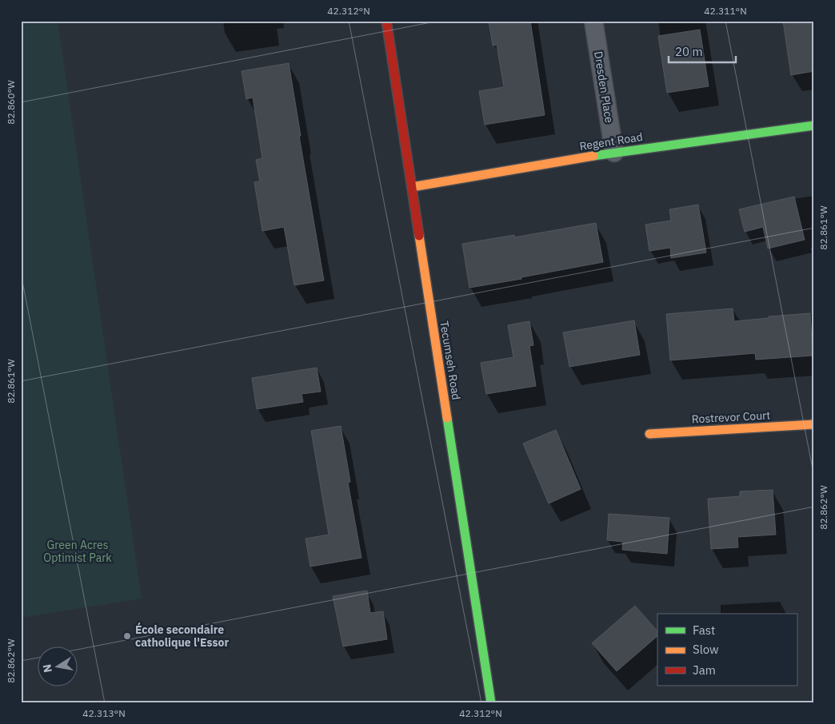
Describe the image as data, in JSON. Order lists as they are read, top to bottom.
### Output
{
  "streets": {
    "main road": ["Regent Road", "Tecumseh Road", "Rostrevor Court"],
    "street": ["Dresden Place"]
  },
  "crossings": [
    ["Dresden Place", "Regent Road"],
    ["Regent Road", "Tecumseh Road"]
  ],
  "parks": ["Green Acres Optimist Park"],
  "places": ["École secondaire catholique l'Essor"],
  "legend": ["Fast", "Slow", "Jam"],
  "scale_bar": "20 m",
  "north": "left",
  "coordinates": [
    "42.312°N",
    "42.311°N",
    "82.860°W",
    "82.861°W",
    "82.862°W",
    "42.313°N"
  ]
}
